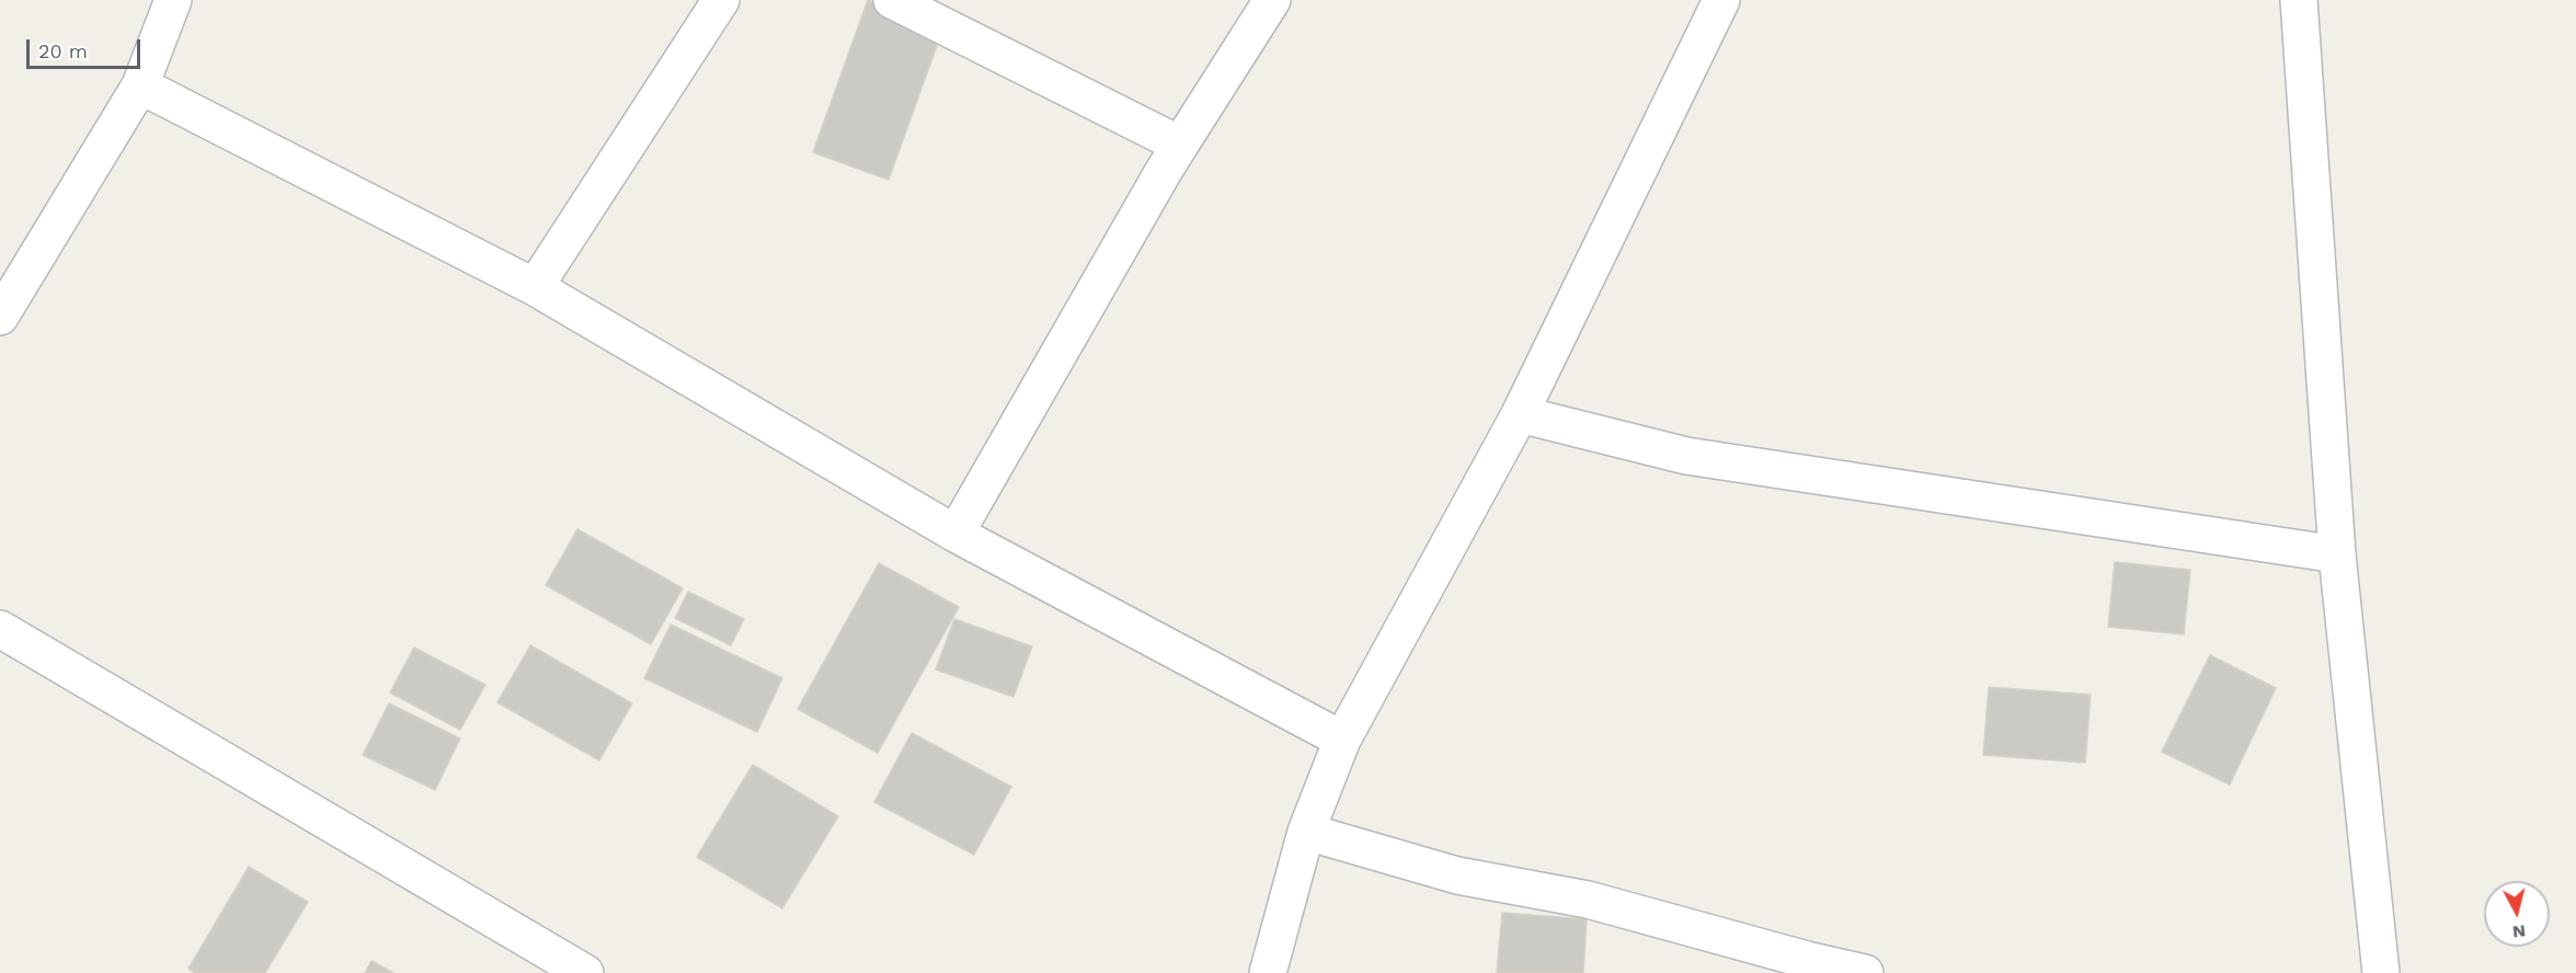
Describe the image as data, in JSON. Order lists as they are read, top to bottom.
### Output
{
  "scale_bar": "20 m",
  "north": "bottom"
}
